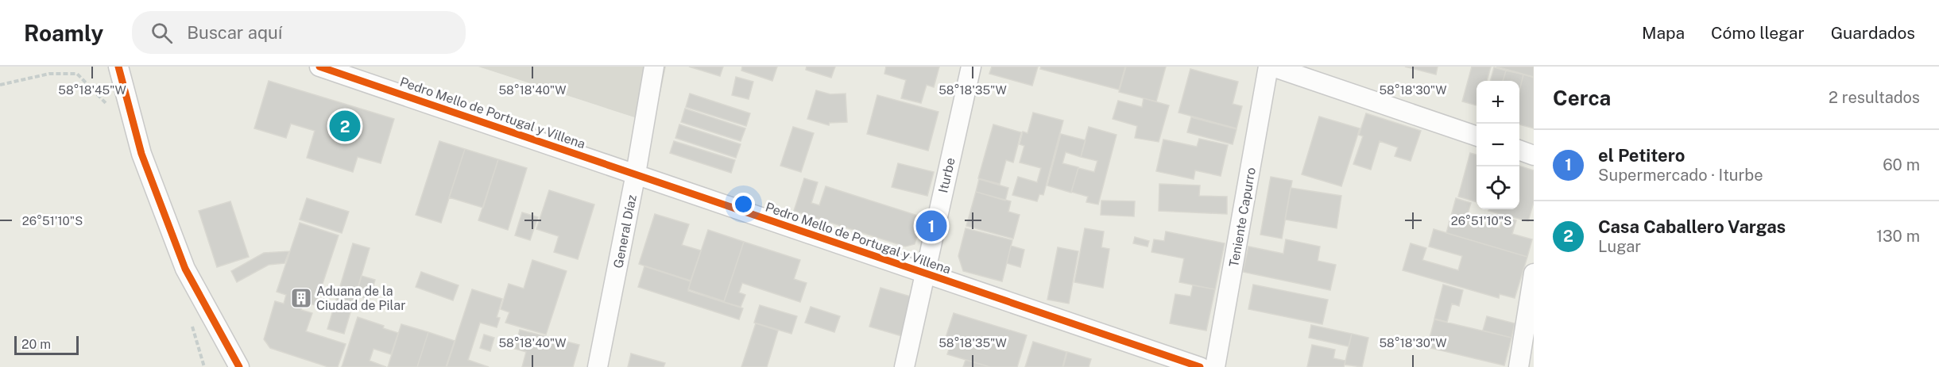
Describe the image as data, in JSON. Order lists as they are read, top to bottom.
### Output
{
  "streets": {
    "street": [
      "Pedro Mello de Portugal y Villena",
      "Iturbe",
      "Teniente Capurro",
      "General Díaz"
    ]
  },
  "crossings": [
    ["Pedro Mello de Portugal y Villena", "Iturbe"],
    ["Pedro Mello de Portugal y Villena", "General Díaz"]
  ],
  "places": {
    "building": ["Aduana de la Ciudad de Pilar"]
  },
  "scale_bar": "20 m",
  "page": {
    "header": "Roamly",
    "search": "Buscar aquí",
    "nav": ["Mapa", "Cómo llegar", "Guardados"],
    "heading": ["Cerca", "2 resultados"],
    "map_buttons": ["+", "−"],
    "pins": ["2", "1"],
    "list": [
      {
        "mark": "1",
        "name": "el Petitero",
        "note": "Supermercado · Iturbe",
        "value": "60 m"
      },
      {
        "mark": "2",
        "name": "Casa Caballero Vargas",
        "note": "Lugar",
        "value": "130 m"
      }
    ],
    "scale": "20 m"
  },
  "coordinates": [
    "58°18'45\"W",
    "58°18'40\"W",
    "58°18'35\"W",
    "58°18'30\"W",
    "26°51'10\"S"
  ]
}
